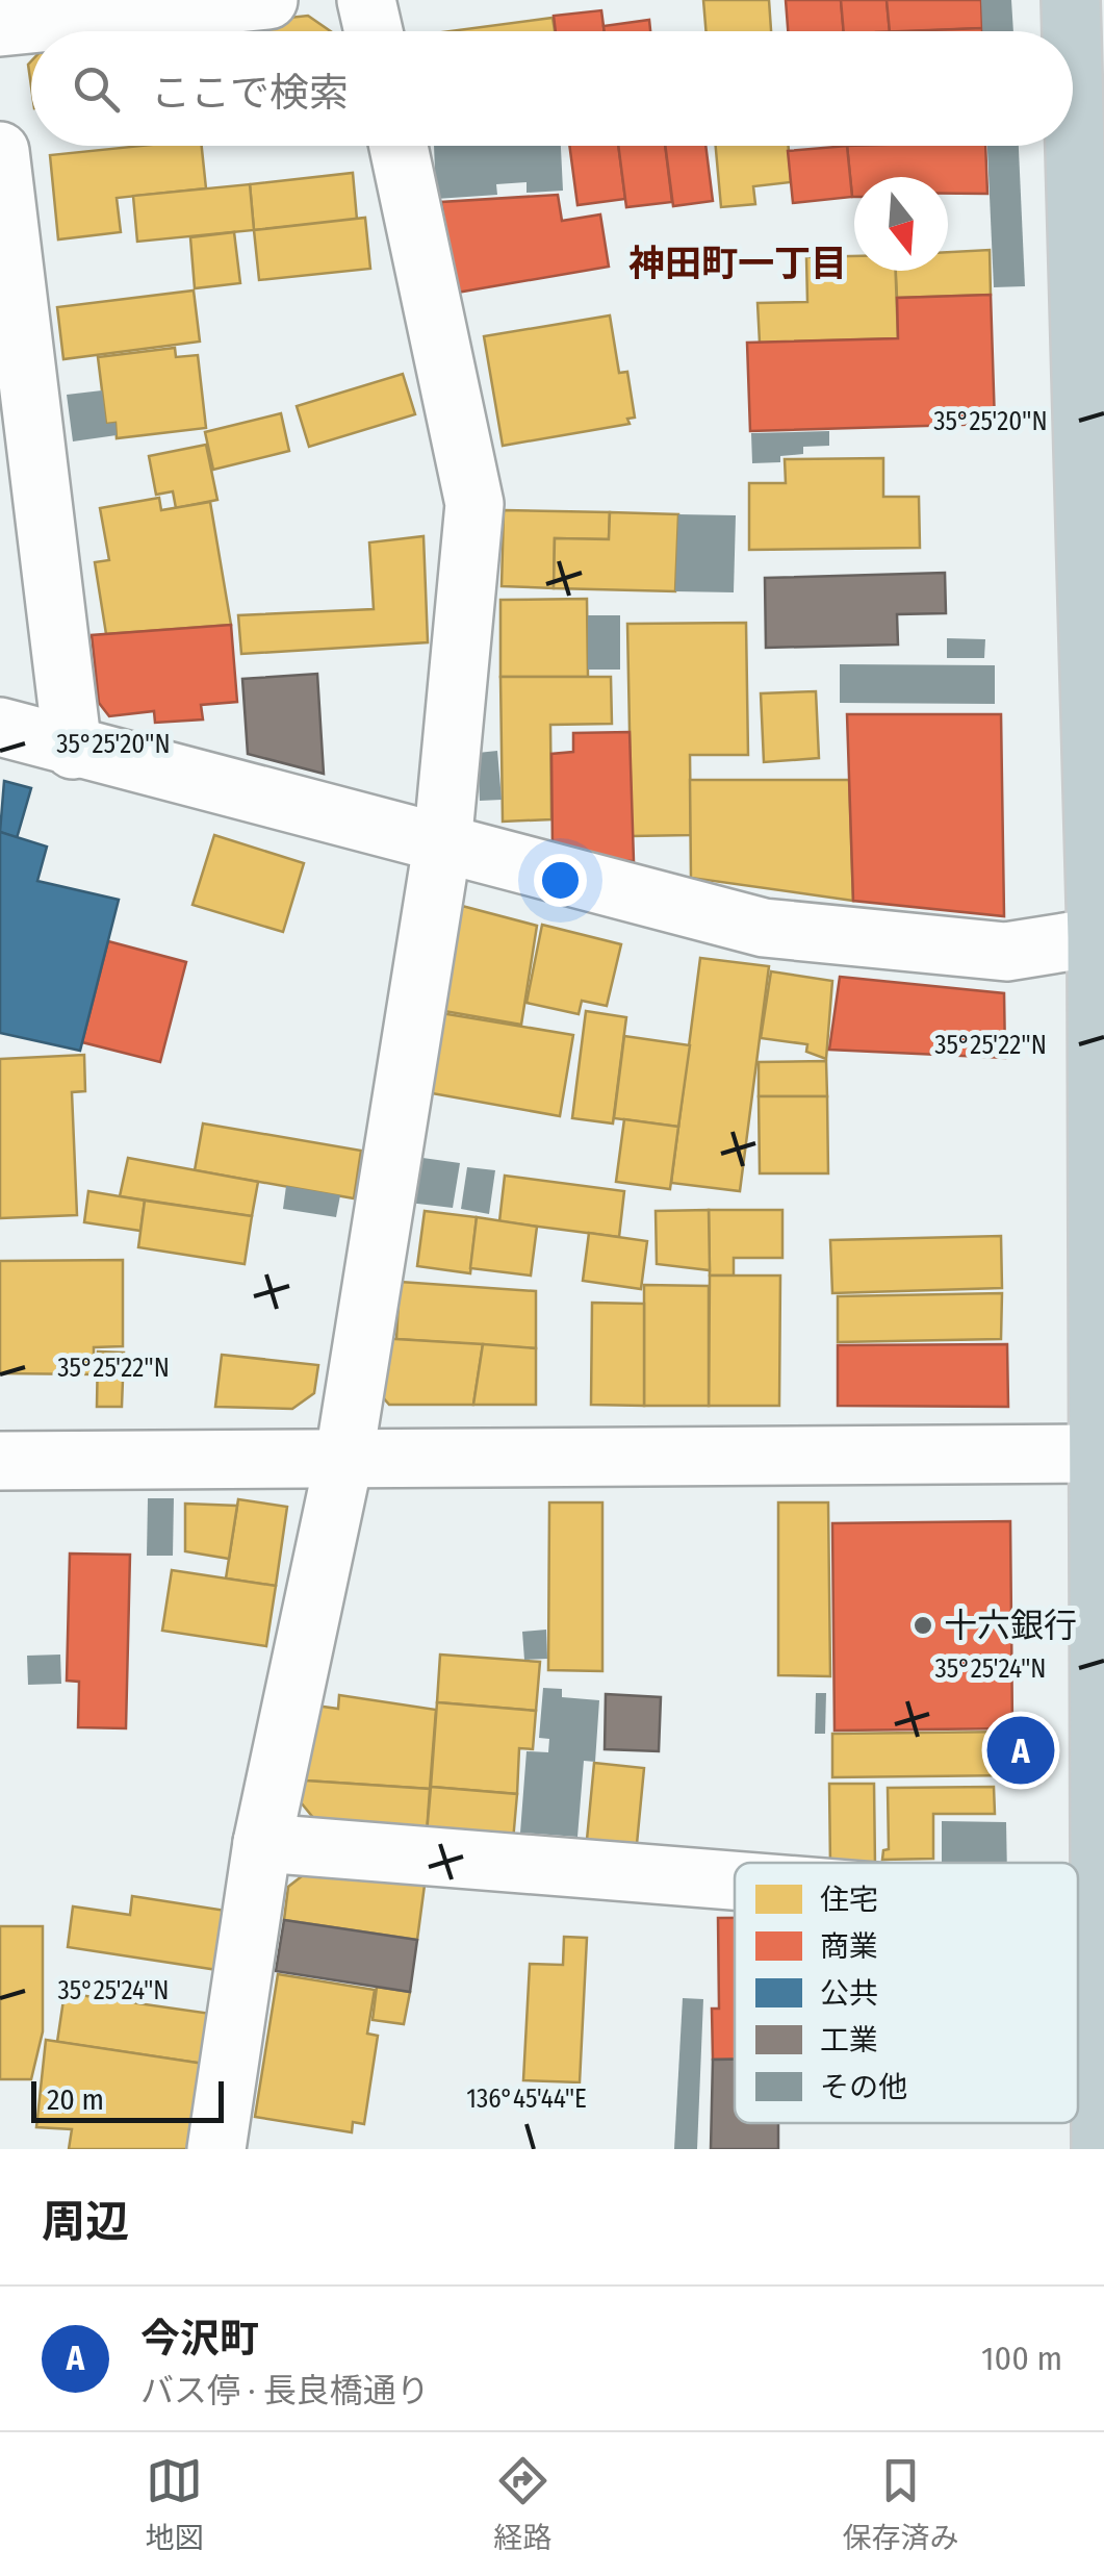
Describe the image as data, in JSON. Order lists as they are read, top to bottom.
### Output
{
  "districts": ["神田町一丁目"],
  "places": ["十六銀行"],
  "legend": [
    "住宅",
    "商業",
    "公共",
    "工業",
    "その他"
  ],
  "scale_bar": "20 m",
  "north": "bottom",
  "page": {
    "search": "ここで検索",
    "pins": "A",
    "scale": "20 m",
    "heading": "周辺",
    "list": [
      {
        "mark": "A",
        "name": "今沢町",
        "note": "バス停 · 長良橋通り",
        "value": "100 m"
      }
    ],
    "nav": ["地図", "経路", "保存済み"]
  },
  "coordinates": [
    "35°25'20\"N",
    "35°25'22\"N",
    "35°25'24\"N",
    "136°45'44\"E"
  ]
}
